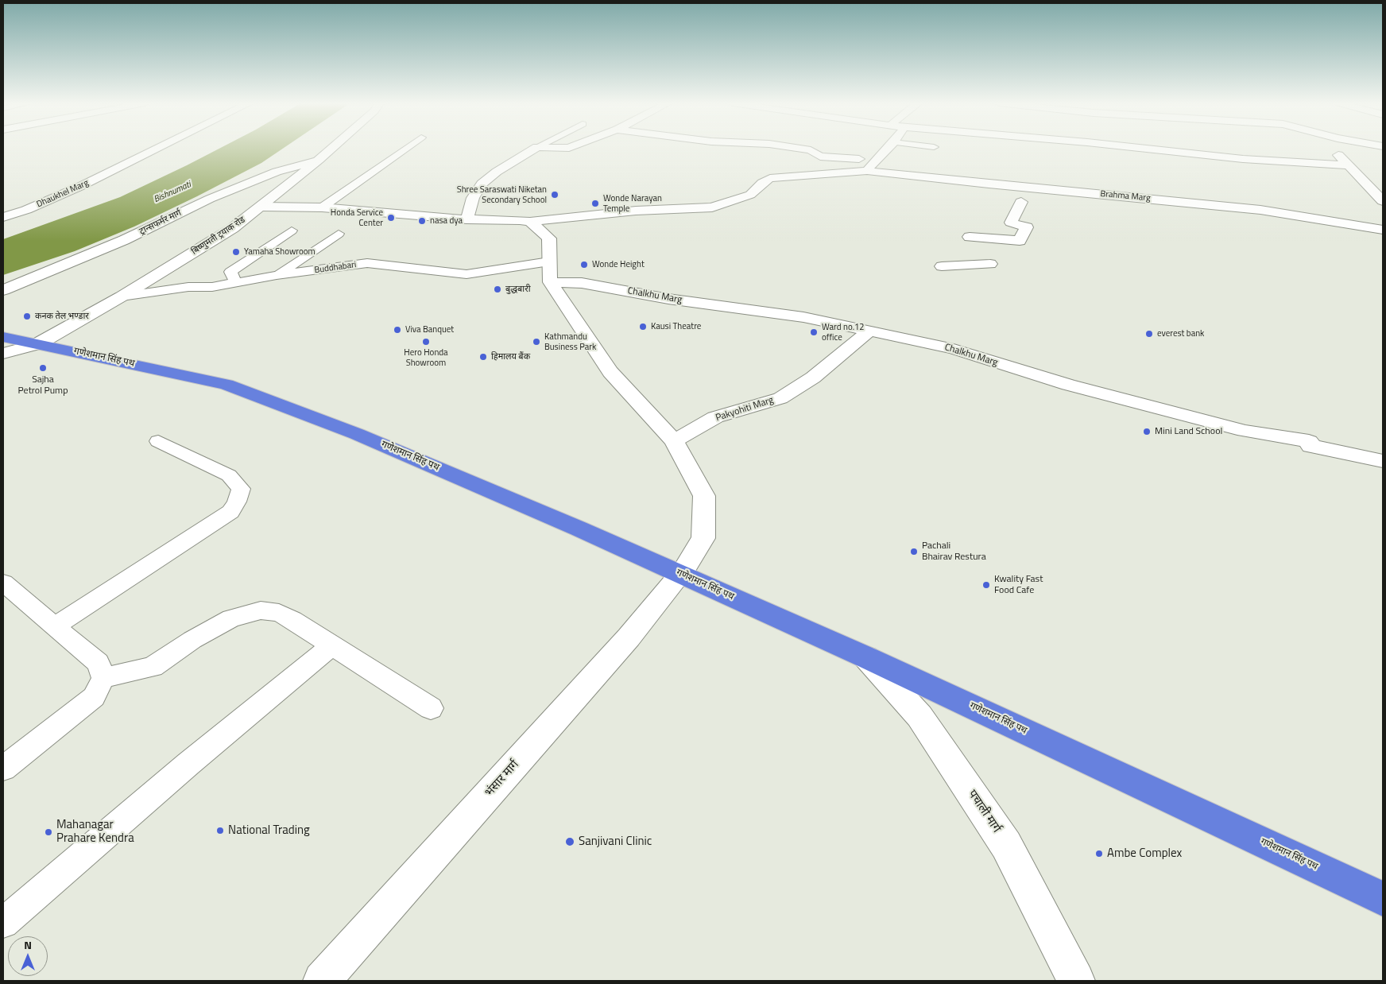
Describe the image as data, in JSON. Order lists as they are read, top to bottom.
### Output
{
  "streets": {
    "highway": ["गणेशमान सिंह पथ"],
    "street": [
      "Dhaukhel Marg",
      "Brahma Marg",
      "ट्रान्सफर्मर मार्ग",
      "बिष्णुमती ट्रयाक रोड",
      "Chalkhu Marg",
      "Pakyohiti Marg",
      "भंसार मार्ग",
      "पचाली मार्ग"
    ],
    "lane": ["Buddhabari"]
  },
  "crossings": [
    ["Brahma Marg", "बिष्णुमती ट्रयाक रोड"],
    ["ट्रान्सफर्मर मार्ग", "बिष्णुमती ट्रयाक रोड"],
    ["बिष्णुमती ट्रयाक रोड", "Buddhabari"],
    ["बिष्णुमती ट्रयाक रोड", "गणेशमान सिंह पथ"],
    ["Chalkhu Marg", "Pakyohiti Marg"],
    ["Chalkhu Marg", "भंसार मार्ग"],
    ["गणेशमान सिंह पथ", "भंसार मार्ग"],
    ["गणेशमान सिंह पथ", "पचाली मार्ग"],
    ["Pakyohiti Marg", "भंसार मार्ग"]
  ],
  "water": ["Bishnumati"],
  "places": [
    "Shree Saraswati Niketan Secondary School",
    "Wonde Narayan Temple",
    "Honda Service Center",
    "nasa dya",
    "Yamaha Showroom",
    "Wonde Height",
    "बुद्धबारी",
    "कनक तेल भण्डार",
    "Kausi Theatre",
    "Viva Banquet",
    "Ward no.12 office",
    "everest bank",
    "Hero Honda Showroom",
    "Kathmandu Business Park",
    "हिमालय बैंक",
    "Sajha Petrol Pump",
    "Mini Land School",
    "Pachali Bhairav Restura",
    "Kwality Fast Food Cafe",
    "National Trading",
    "Mahanagar Prahare Kendra",
    "Sanjivani Clinic",
    "Ambe Complex"
  ],
  "north": "top"
}
